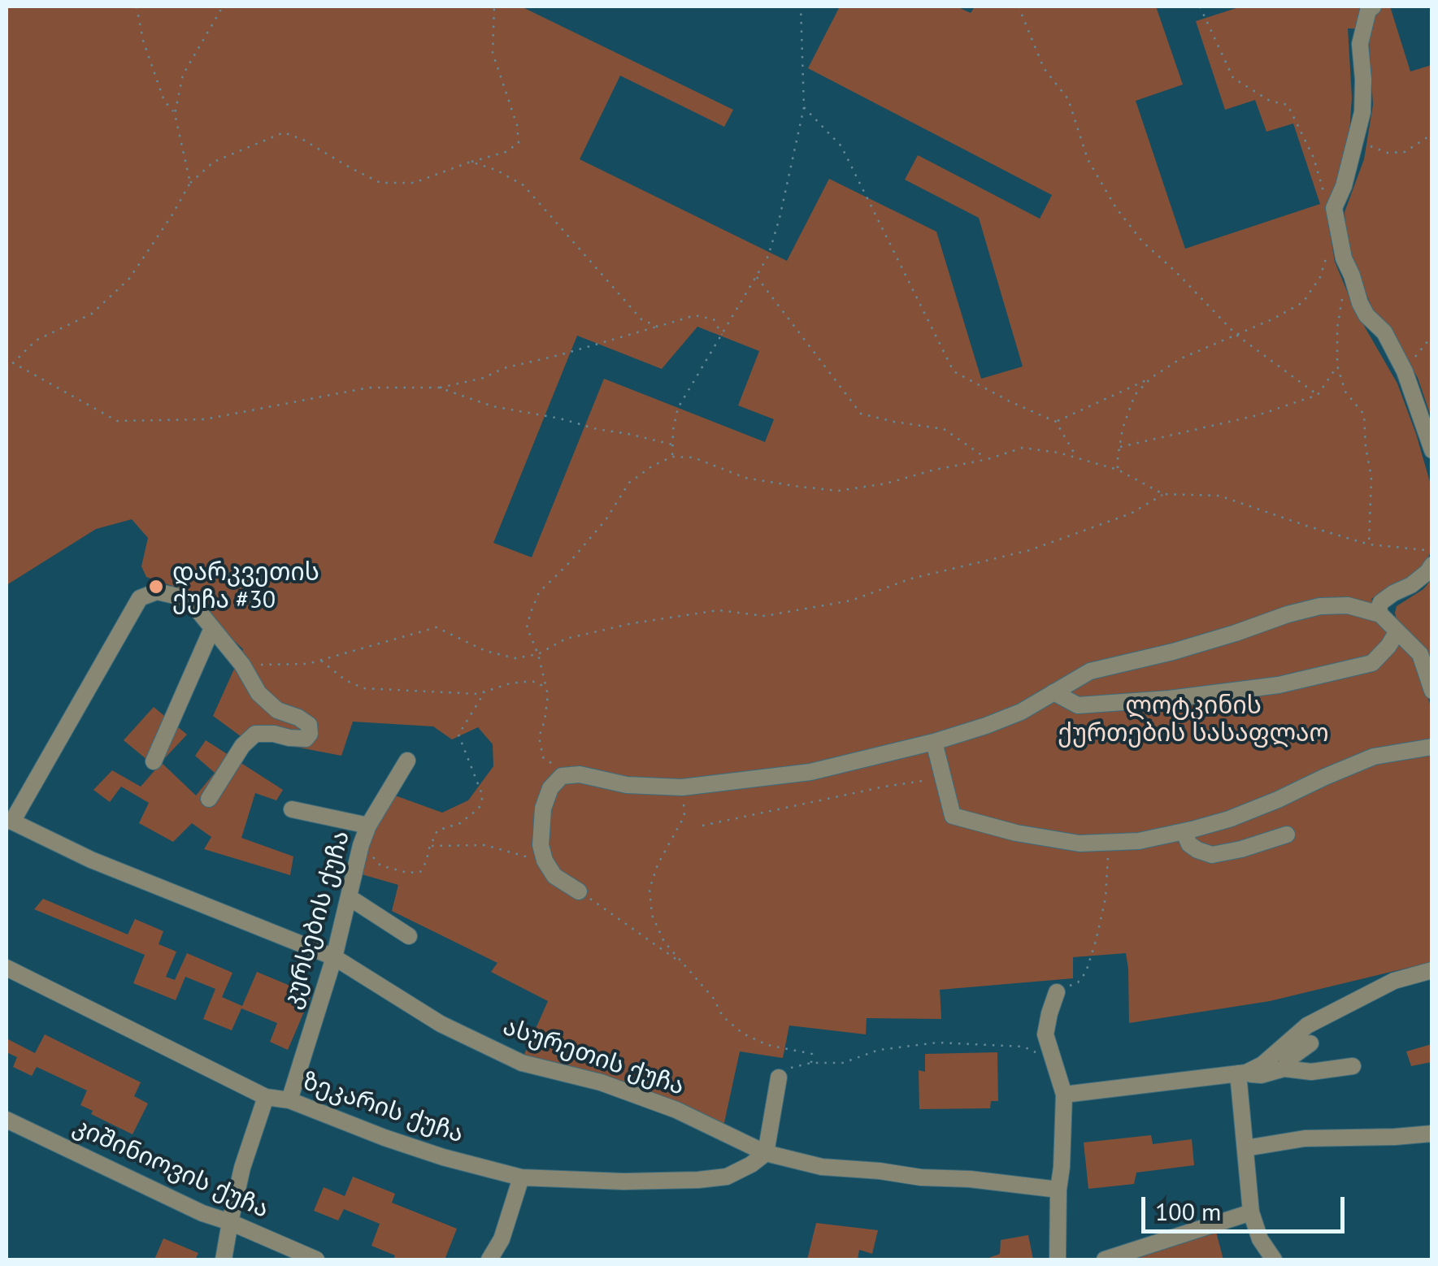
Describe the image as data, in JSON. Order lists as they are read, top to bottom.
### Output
{
  "streets": {
    "street": [
      "კურსების ქუჩა",
      "ასურეთის ქუჩა",
      "ზეკარის ქუჩა",
      "კიშინიოვის ქუჩა"
    ]
  },
  "crossings": [
    ["კურსების ქუჩა", "ასურეთის ქუჩა"],
    ["კურსების ქუჩა", "ზეკარის ქუჩა"],
    ["ასურეთის ქუჩა", "ზეკარის ქუჩა"]
  ],
  "parks": ["ლოტკინის ქურთების სასაფლაო"],
  "places": ["დარკვეთის ქუჩა #30"],
  "scale_bar": "100 m"
}
